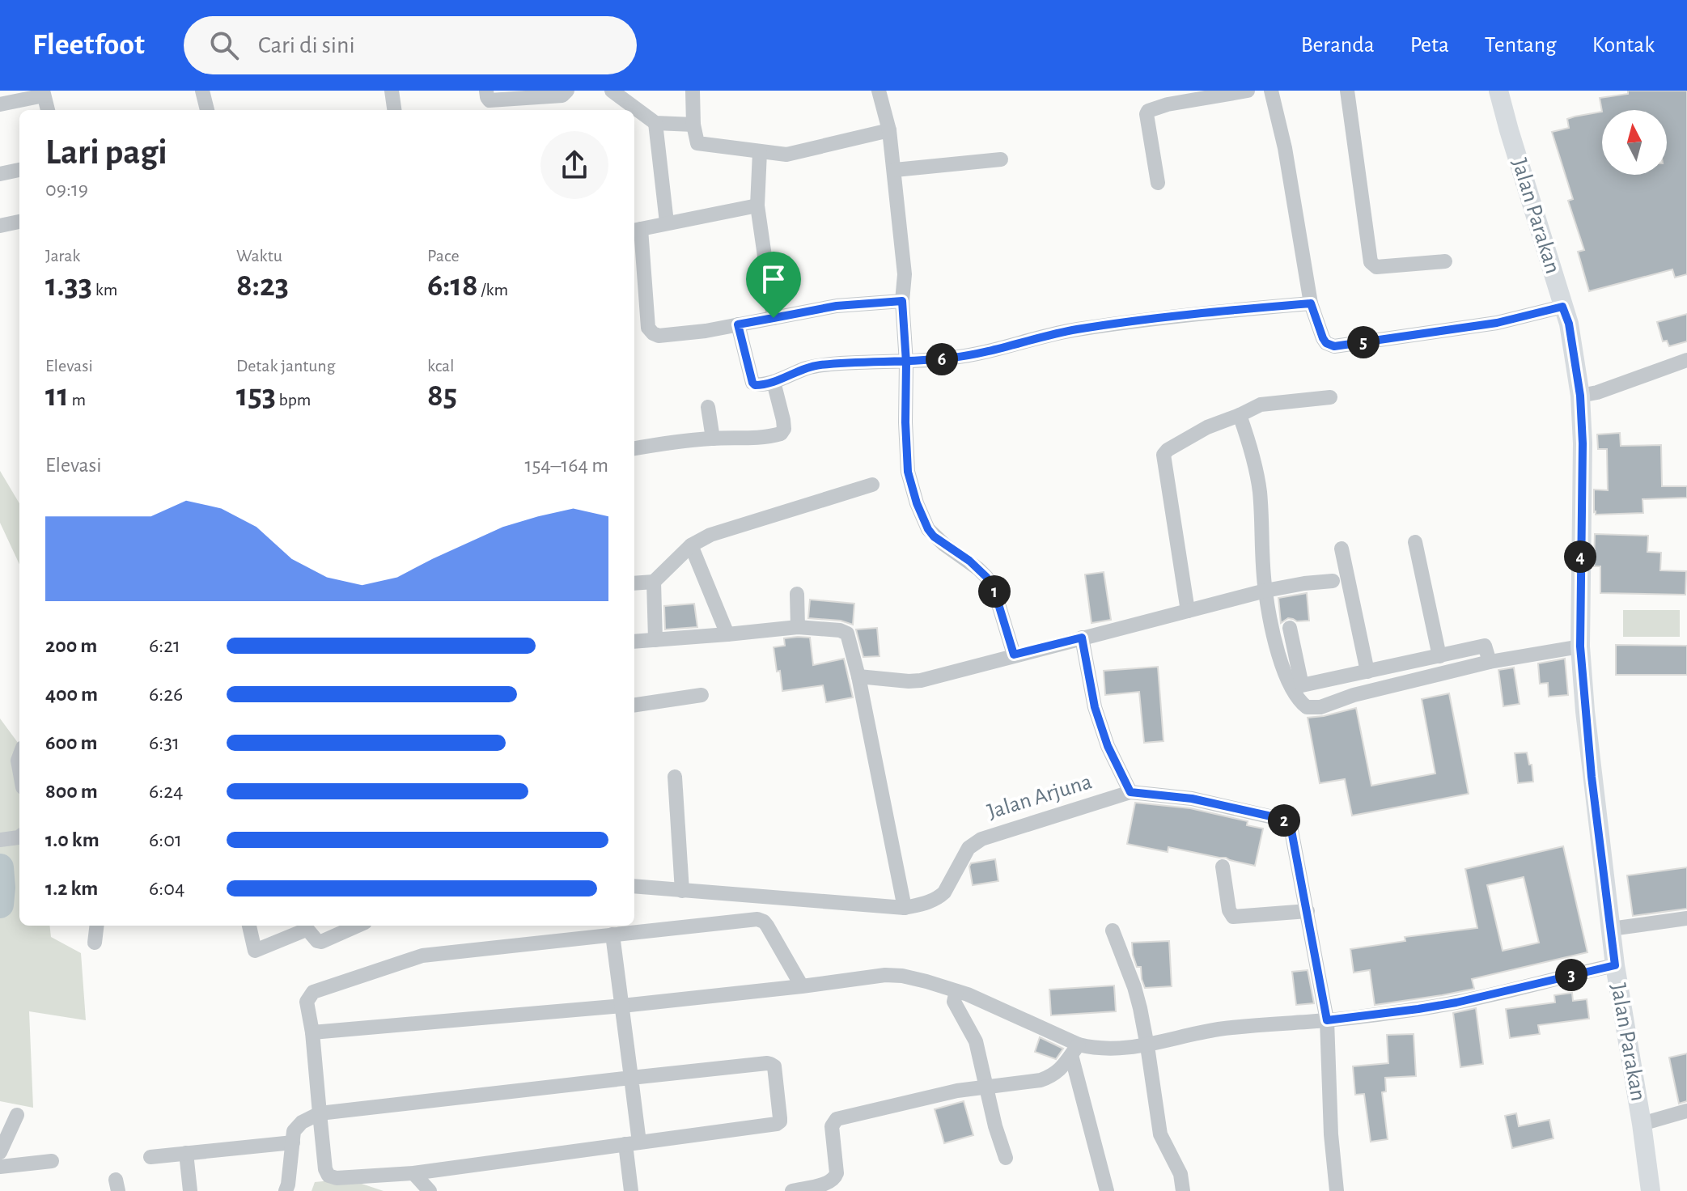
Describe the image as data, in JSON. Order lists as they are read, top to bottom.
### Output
{
  "streets": {
    "street": ["Jalan Parakan", "Jalan Arjuna"]
  },
  "north": "top",
  "page": {
    "header": "Fleetfoot",
    "search": "Cari di sini",
    "nav": [
      "Beranda",
      "Peta",
      "Tentang",
      "Kontak"
    ],
    "heading": ["Lari pagi", "09:19"],
    "stats": [
      ["Jarak", "1.33 km"],
      ["Waktu", "8:23"],
      ["Pace", "6:18 /km"],
      ["Elevasi", "11 m"],
      ["Detak jantung", "153 bpm"],
      ["kcal", "85"]
    ],
    "pins": [
      "5",
      "6",
      "4",
      "1",
      "2",
      "3"
    ],
    "chart": ["Elevasi", "154–164 m"],
    "list": [
      {
        "name": "200 m",
        "note": "6:21"
      },
      {
        "name": "400 m",
        "note": "6:26"
      },
      {
        "name": "600 m",
        "note": "6:31"
      },
      {
        "name": "800 m",
        "note": "6:24"
      },
      {
        "name": "1.0 km",
        "note": "6:01"
      },
      {
        "name": "1.2 km",
        "note": "6:04"
      }
    ]
  }
}
